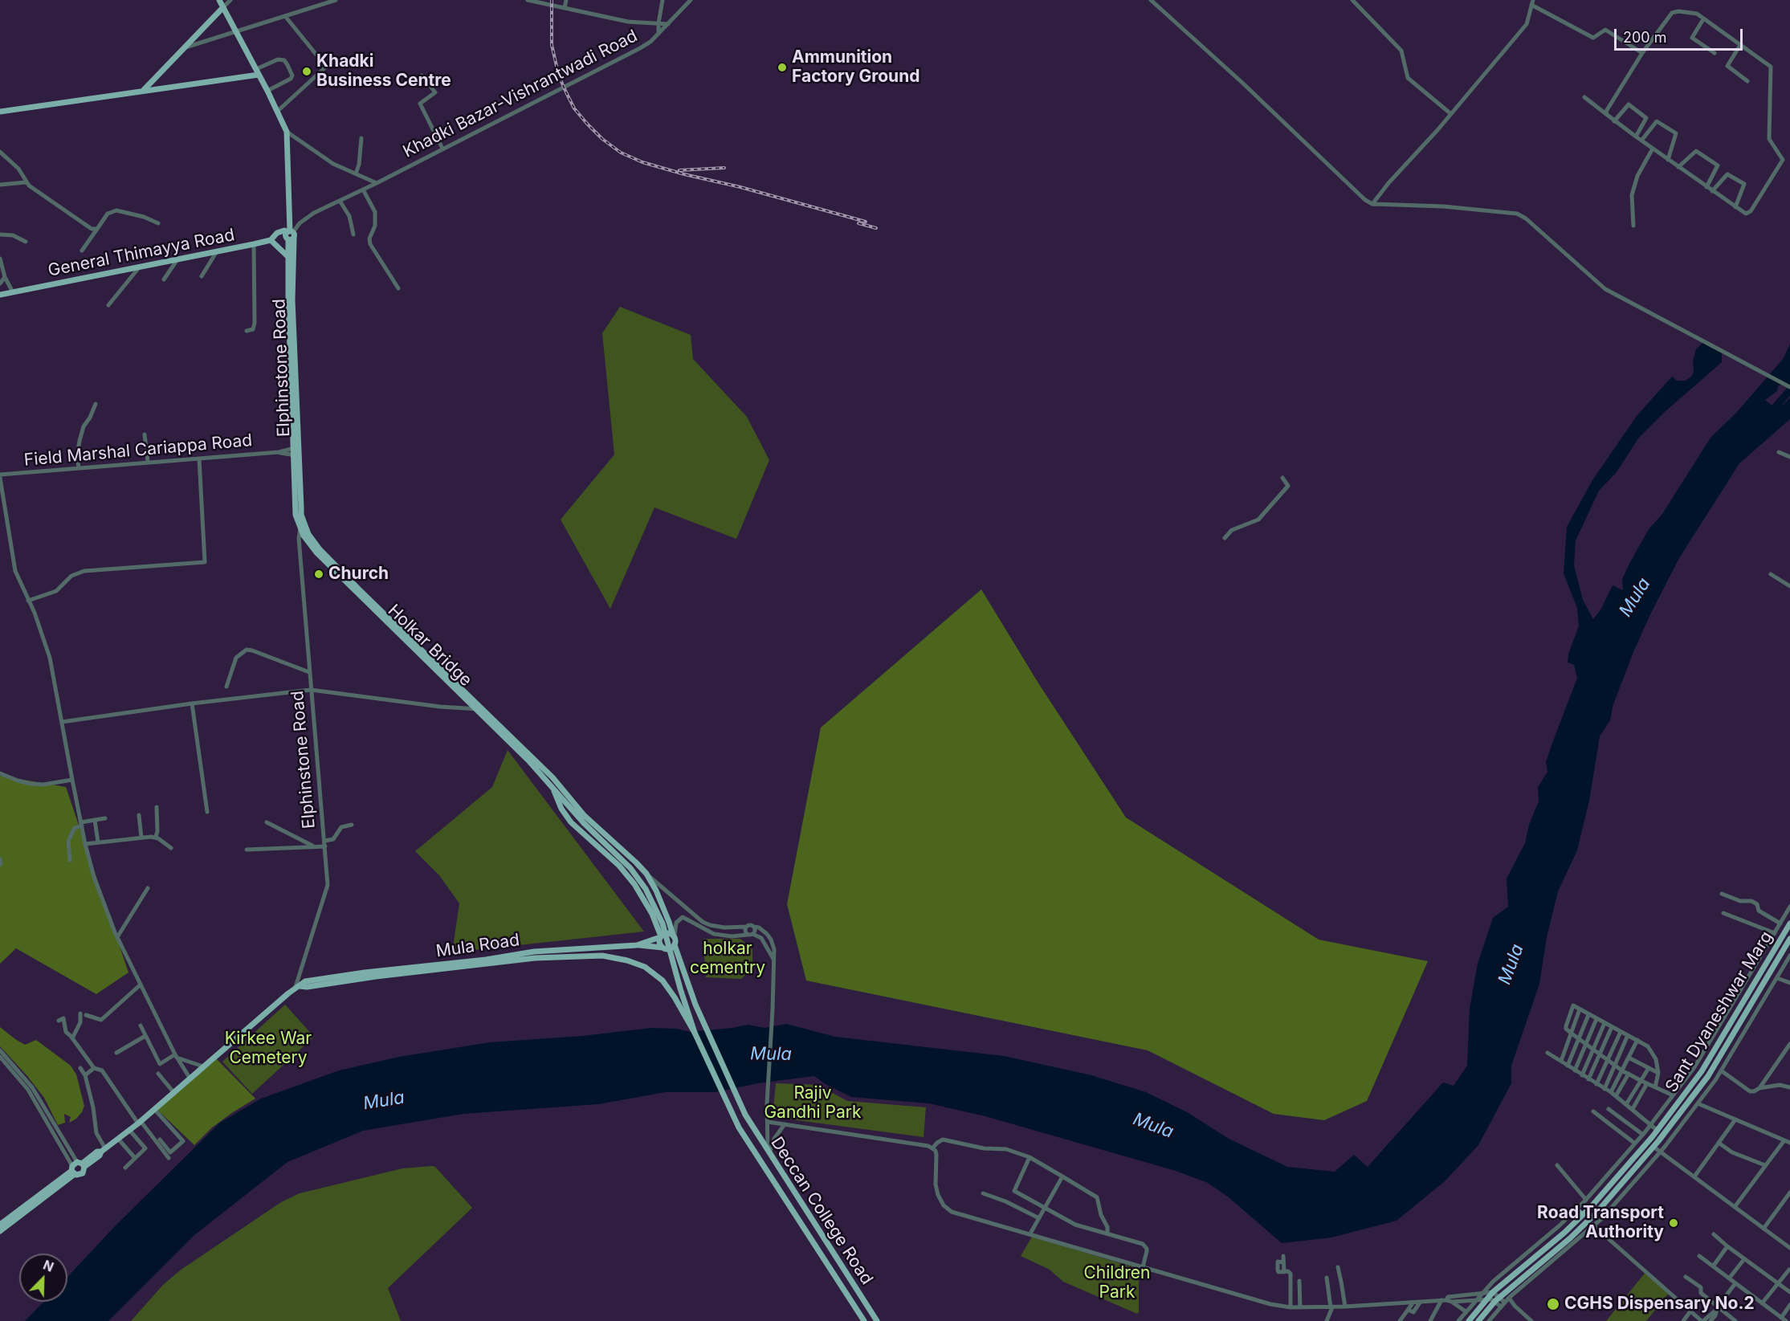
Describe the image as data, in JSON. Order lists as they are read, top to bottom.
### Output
{
  "streets": {
    "main road": [
      "General Thimayya Road",
      "Elphinstone Road",
      "Holkar Bridge",
      "Mula Road",
      "Sant Dyaneshwar Marg",
      "Deccan College Road"
    ],
    "street": ["Khadki Bazar-Vishrantwadi Road", "Field Marshal Cariappa Road"]
  },
  "crossings": [
    ["Khadki Bazar-Vishrantwadi Road", "General Thimayya Road"],
    ["Khadki Bazar-Vishrantwadi Road", "Elphinstone Road"],
    ["General Thimayya Road", "Elphinstone Road"],
    ["Elphinstone Road", "Holkar Bridge"],
    ["Elphinstone Road", "Mula Road"],
    ["Holkar Bridge", "Deccan College Road"],
    ["Mula Road", "Deccan College Road"]
  ],
  "water": ["Mula"],
  "parks": [
    "holkar cementry",
    "Kirkee War Cemetery",
    "Rajiv Gandhi Park",
    "Children Park"
  ],
  "places": [
    "Ammunition Factory Ground",
    "Khadki Business Centre",
    "Church",
    "Road Transport Authority",
    "CGHS Dispensary No.2"
  ],
  "scale_bar": "200 m",
  "north": "top right"
}
